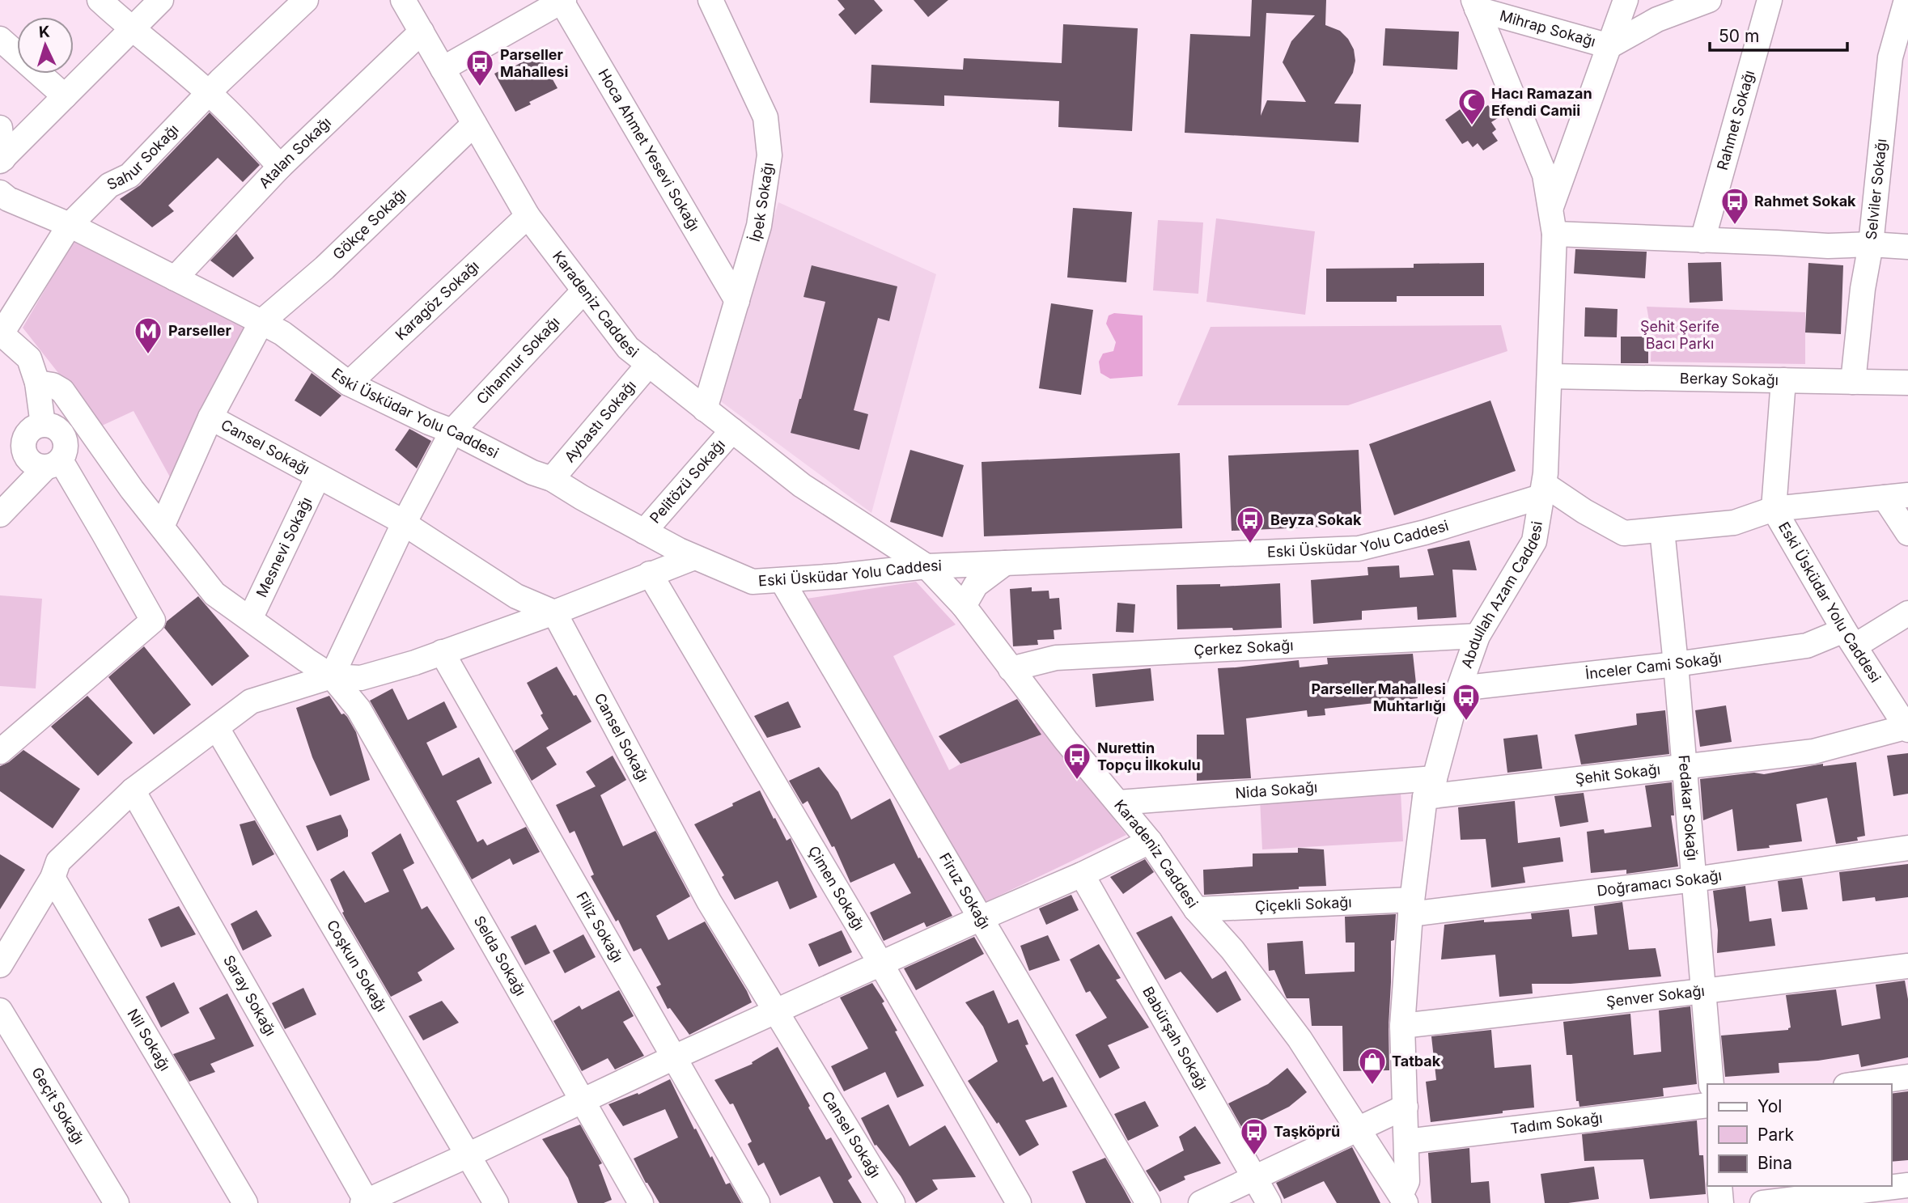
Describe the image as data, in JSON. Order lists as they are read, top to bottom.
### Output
{
  "streets": {
    "street": [
      "Mihrap Sokağı",
      "Rahmet Sokağı",
      "Hoca Ahmet Yesevi Sokağı",
      "Atalan Sokağı",
      "Sahur Sokağı",
      "Selviler Sokağı",
      "İpek Sokağı",
      "Gökçe Sokağı",
      "Karagöz Sokağı",
      "Karadeniz Caddesi",
      "Cihannur Sokağı",
      "Berkay Sokağı",
      "Eski Üsküdar Yolu Caddesi",
      "Aybastı Sokağı",
      "Cansel Sokağı",
      "Pelitözü Sokağı",
      "Mesnevi Sokağı",
      "Abdullah Azam Caddesi",
      "Çerkez Sokağı",
      "İnceler Cami Sokağı",
      "Şehit Sokağı",
      "Nida Sokağı",
      "Fedakar Sokağı",
      "Doğramacı Sokağı",
      "Çimen Sokağı",
      "Firuz Sokağı",
      "Çiçekli Sokağı",
      "Filiz Sokağı",
      "Selda Sokağı",
      "Coşkun Sokağı",
      "Saray Sokağı",
      "Şenver Sokağı",
      "Babürşah Sokağı",
      "Nil Sokağı",
      "Geçit Sokağı",
      "Tadım Sokağı"
    ]
  },
  "crossings": [
    ["Mihrap Sokağı", "Abdullah Azam Caddesi"],
    ["Hoca Ahmet Yesevi Sokağı", "İpek Sokağı"],
    ["Atalan Sokağı", "Karadeniz Caddesi"],
    ["Atalan Sokağı", "Eski Üsküdar Yolu Caddesi"],
    ["Sahur Sokağı", "Eski Üsküdar Yolu Caddesi"],
    ["Selviler Sokağı", "Berkay Sokağı"],
    ["İpek Sokağı", "Karadeniz Caddesi"],
    ["Gökçe Sokağı", "Karadeniz Caddesi"],
    ["Gökçe Sokağı", "Eski Üsküdar Yolu Caddesi"],
    ["Karagöz Sokağı", "Karadeniz Caddesi"],
    ["Karagöz Sokağı", "Eski Üsküdar Yolu Caddesi"],
    ["Karadeniz Caddesi", "Cihannur Sokağı"],
    ["Karadeniz Caddesi", "Eski Üsküdar Yolu Caddesi"],
    ["Karadeniz Caddesi", "Aybastı Sokağı"],
    ["Karadeniz Caddesi", "Pelitözü Sokağı"],
    ["Karadeniz Caddesi", "Abdullah Azam Caddesi"],
    ["Karadeniz Caddesi", "Çerkez Sokağı"],
    ["Karadeniz Caddesi", "Nida Sokağı"],
    ["Karadeniz Caddesi", "Çiçekli Sokağı"],
    ["Cihannur Sokağı", "Eski Üsküdar Yolu Caddesi"],
    ["Cihannur Sokağı", "Cansel Sokağı"],
    ["Berkay Sokağı", "Abdullah Azam Caddesi"],
    ["Eski Üsküdar Yolu Caddesi", "Aybastı Sokağı"],
    ["Eski Üsküdar Yolu Caddesi", "Pelitözü Sokağı"],
    ["Eski Üsküdar Yolu Caddesi", "Abdullah Azam Caddesi"],
    ["Eski Üsküdar Yolu Caddesi", "İnceler Cami Sokağı"],
    ["Eski Üsküdar Yolu Caddesi", "Şehit Sokağı"],
    ["Eski Üsküdar Yolu Caddesi", "Fedakar Sokağı"],
    ["Eski Üsküdar Yolu Caddesi", "Firuz Sokağı"],
    ["Cansel Sokağı", "Mesnevi Sokağı"],
    ["Abdullah Azam Caddesi", "Çerkez Sokağı"],
    ["Abdullah Azam Caddesi", "İnceler Cami Sokağı"],
    ["Abdullah Azam Caddesi", "Şehit Sokağı"],
    ["Abdullah Azam Caddesi", "Nida Sokağı"],
    ["Abdullah Azam Caddesi", "Doğramacı Sokağı"],
    ["Abdullah Azam Caddesi", "Çiçekli Sokağı"],
    ["Abdullah Azam Caddesi", "Şenver Sokağı"],
    ["Abdullah Azam Caddesi", "Tadım Sokağı"],
    ["İnceler Cami Sokağı", "Fedakar Sokağı"],
    ["Şehit Sokağı", "Nida Sokağı"],
    ["Şehit Sokağı", "Fedakar Sokağı"],
    ["Fedakar Sokağı", "Doğramacı Sokağı"],
    ["Fedakar Sokağı", "Şenver Sokağı"],
    ["Doğramacı Sokağı", "Çiçekli Sokağı"]
  ],
  "parks": ["Şehit Şerife Bacı Parkı"],
  "places": {
    "bus stop": [
      "Parseller Mahallesi",
      "Rahmet Sokak",
      "Beyza Sokak",
      "Parseller Mahallesi Muhtarlığı",
      "Nurettin Topçu İlkokulu",
      "Taşköprü"
    ],
    "mosque": ["Hacı Ramazan Efendi Camii"],
    "metro station": ["Parseller"],
    "shop": ["Tatbak"]
  },
  "legend": ["Yol", "Park", "Bina"],
  "scale_bar": "50 m",
  "north": "top"
}
